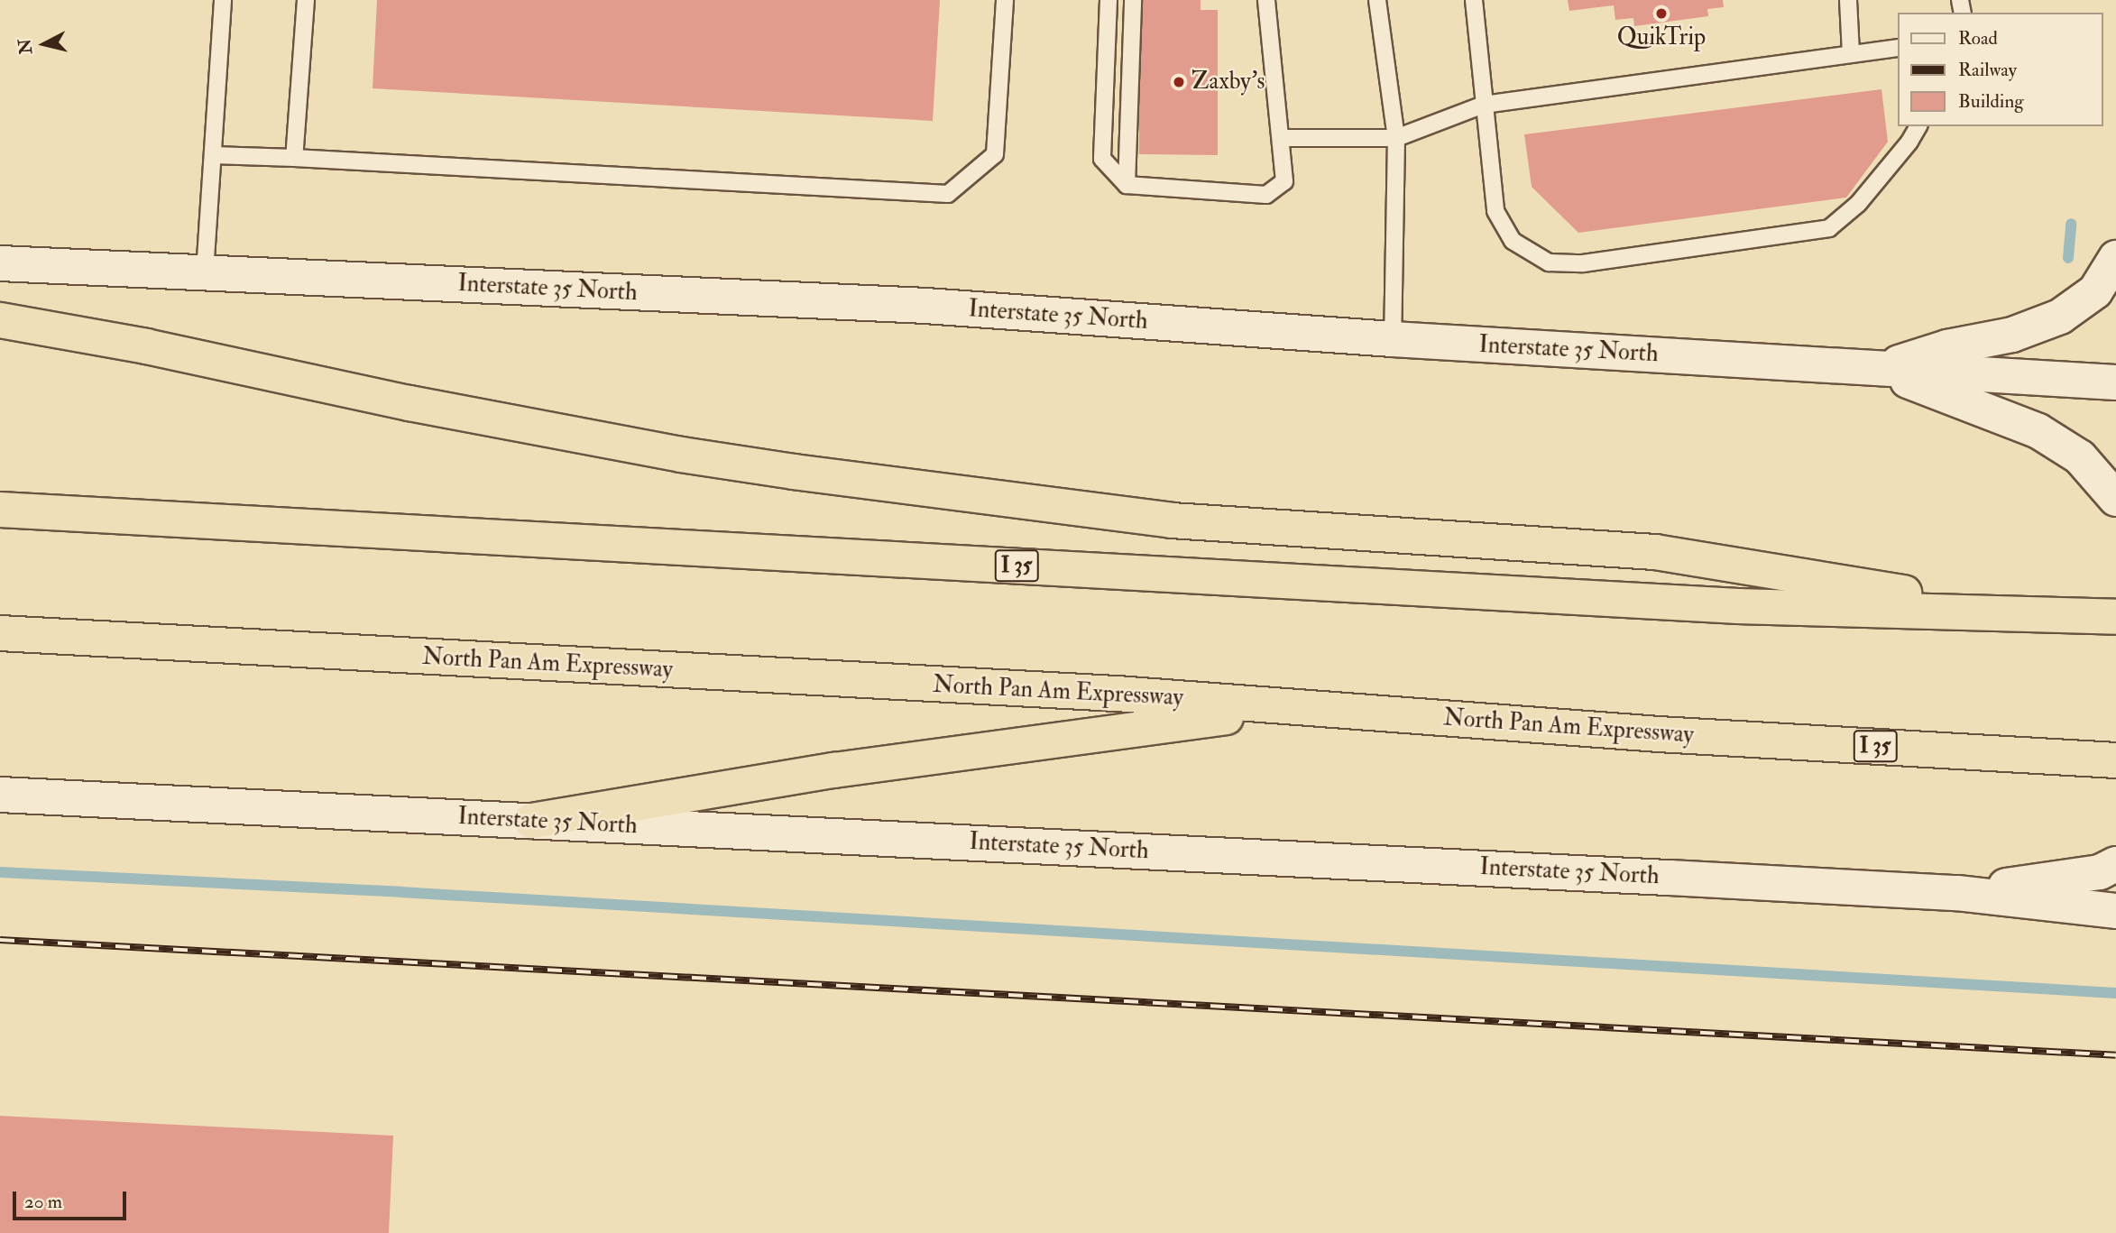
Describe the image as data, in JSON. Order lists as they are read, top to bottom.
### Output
{
  "streets": {
    "highway": ["I 35", "North Pan Am Expressway"],
    "main road": ["Interstate 35 North"]
  },
  "places": ["QuikTrip", "Zaxby's"],
  "legend": ["Road", "Railway", "Building"],
  "scale_bar": "20 m",
  "north": "left"
}
